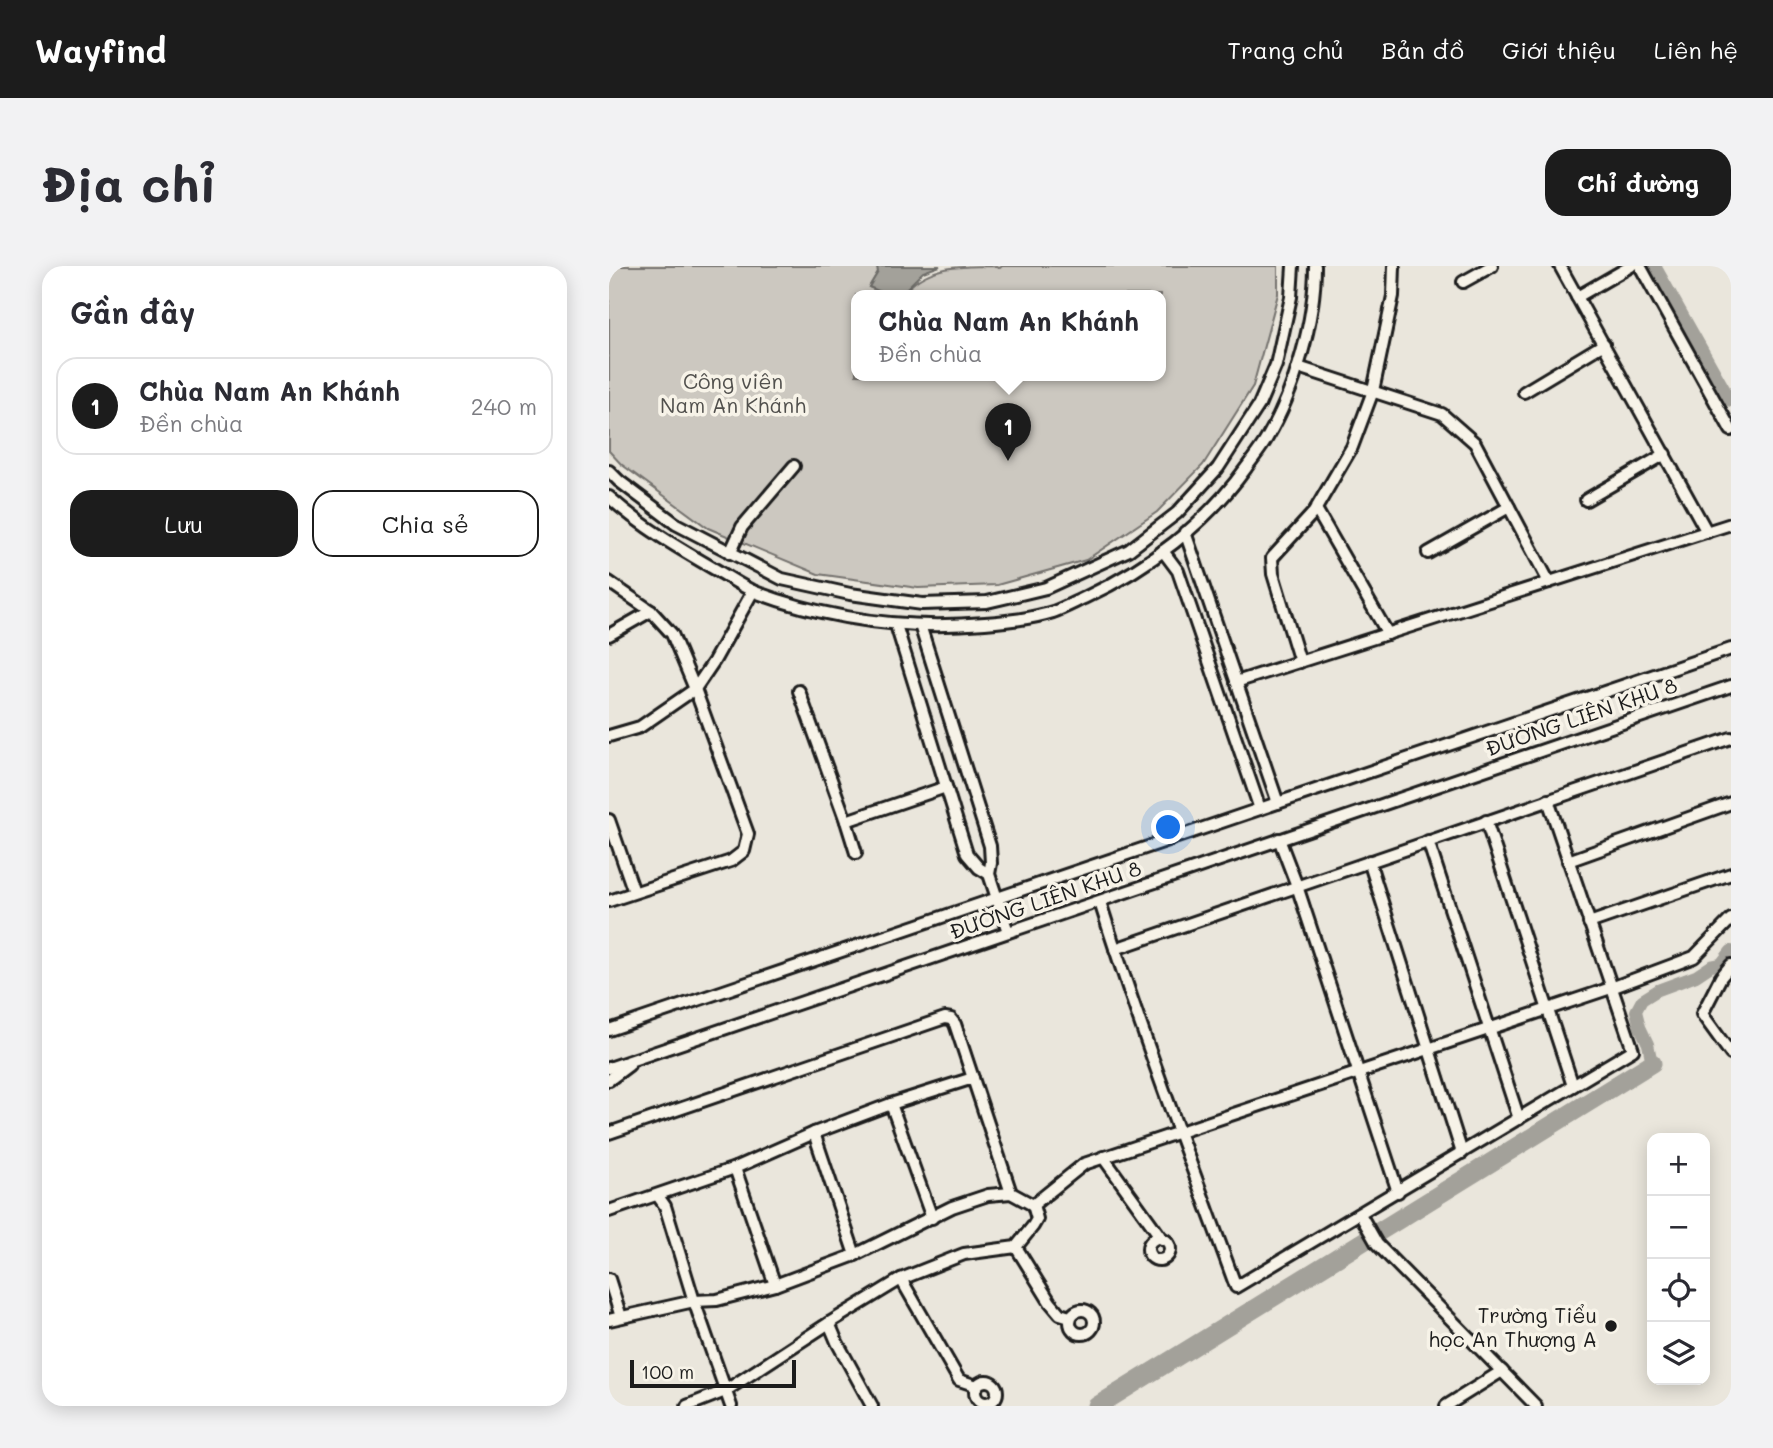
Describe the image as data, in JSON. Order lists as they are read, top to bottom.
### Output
{
  "streets": {
    "street": ["ĐƯỜNG LIÊN KHU 8"]
  },
  "parks": ["Công viên Nam An Khánh"],
  "places": ["Trường Tiểu học An Thượng A"],
  "scale_bar": "100 m",
  "page": {
    "header": "Wayfind",
    "nav": [
      "Trang chủ",
      "Bản đồ",
      "Giới thiệu",
      "Liên hệ"
    ],
    "buttons": [
      "Chỉ đường",
      ["Lưu", "Chia sẻ"]
    ],
    "title": "Địa chỉ",
    "heading": "Gần đây",
    "popup": ["Chùa Nam An Khánh", "Đền chùa"],
    "list": [
      {
        "mark": "1",
        "name": "Chùa Nam An Khánh",
        "note": "Đền chùa",
        "value": "240 m"
      }
    ],
    "pins": "1",
    "map_buttons": ["+", "−"],
    "scale": "100 m"
  }
}
